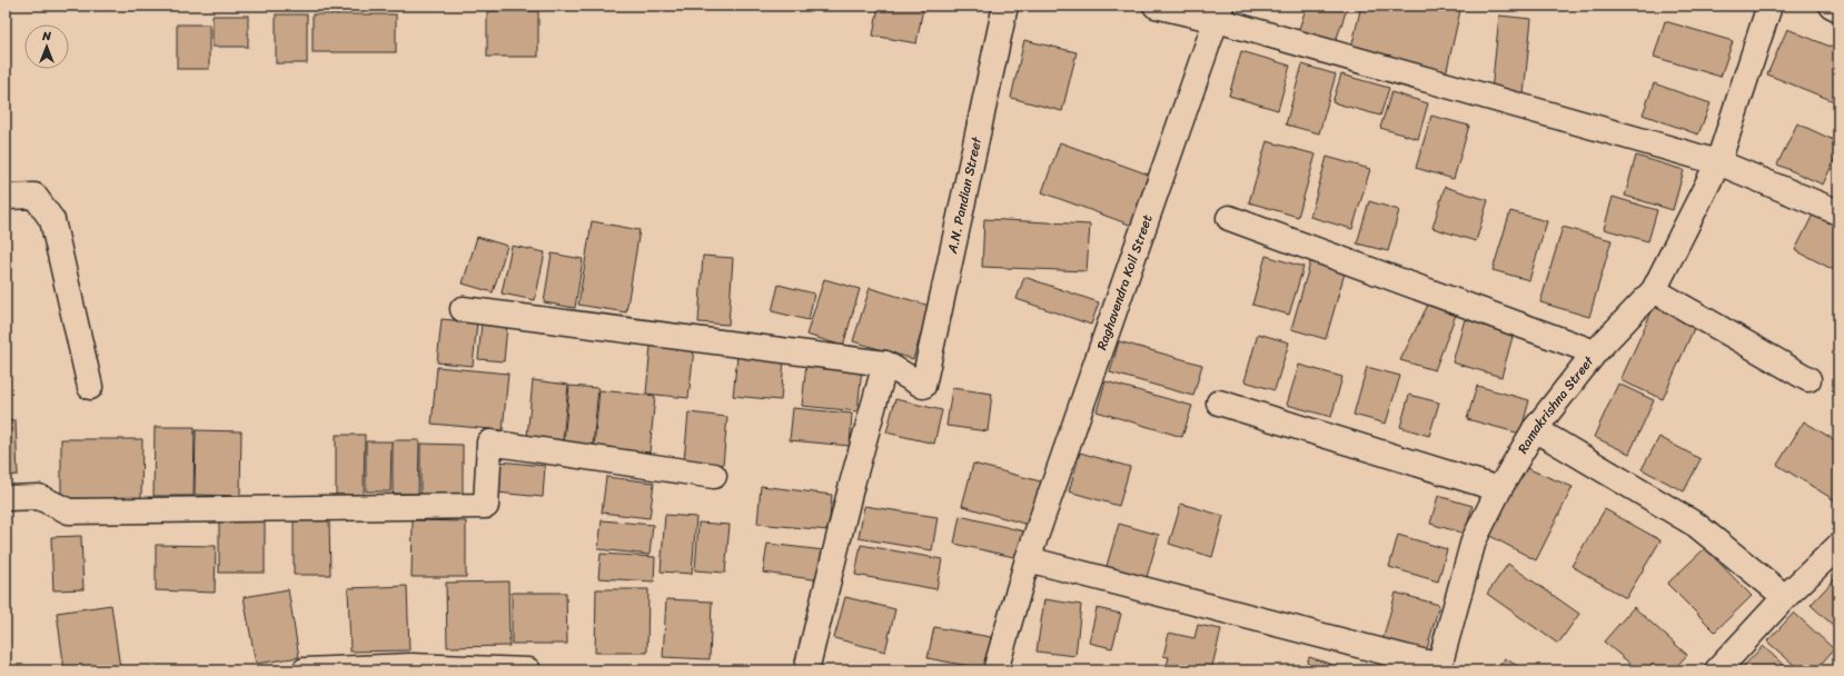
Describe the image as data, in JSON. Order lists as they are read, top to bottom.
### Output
{
  "streets": {
    "street": ["A.N. Pandian Street", "Raghavendra Koil Street", "Ramakrishna Street"]
  },
  "north": "top"
}
